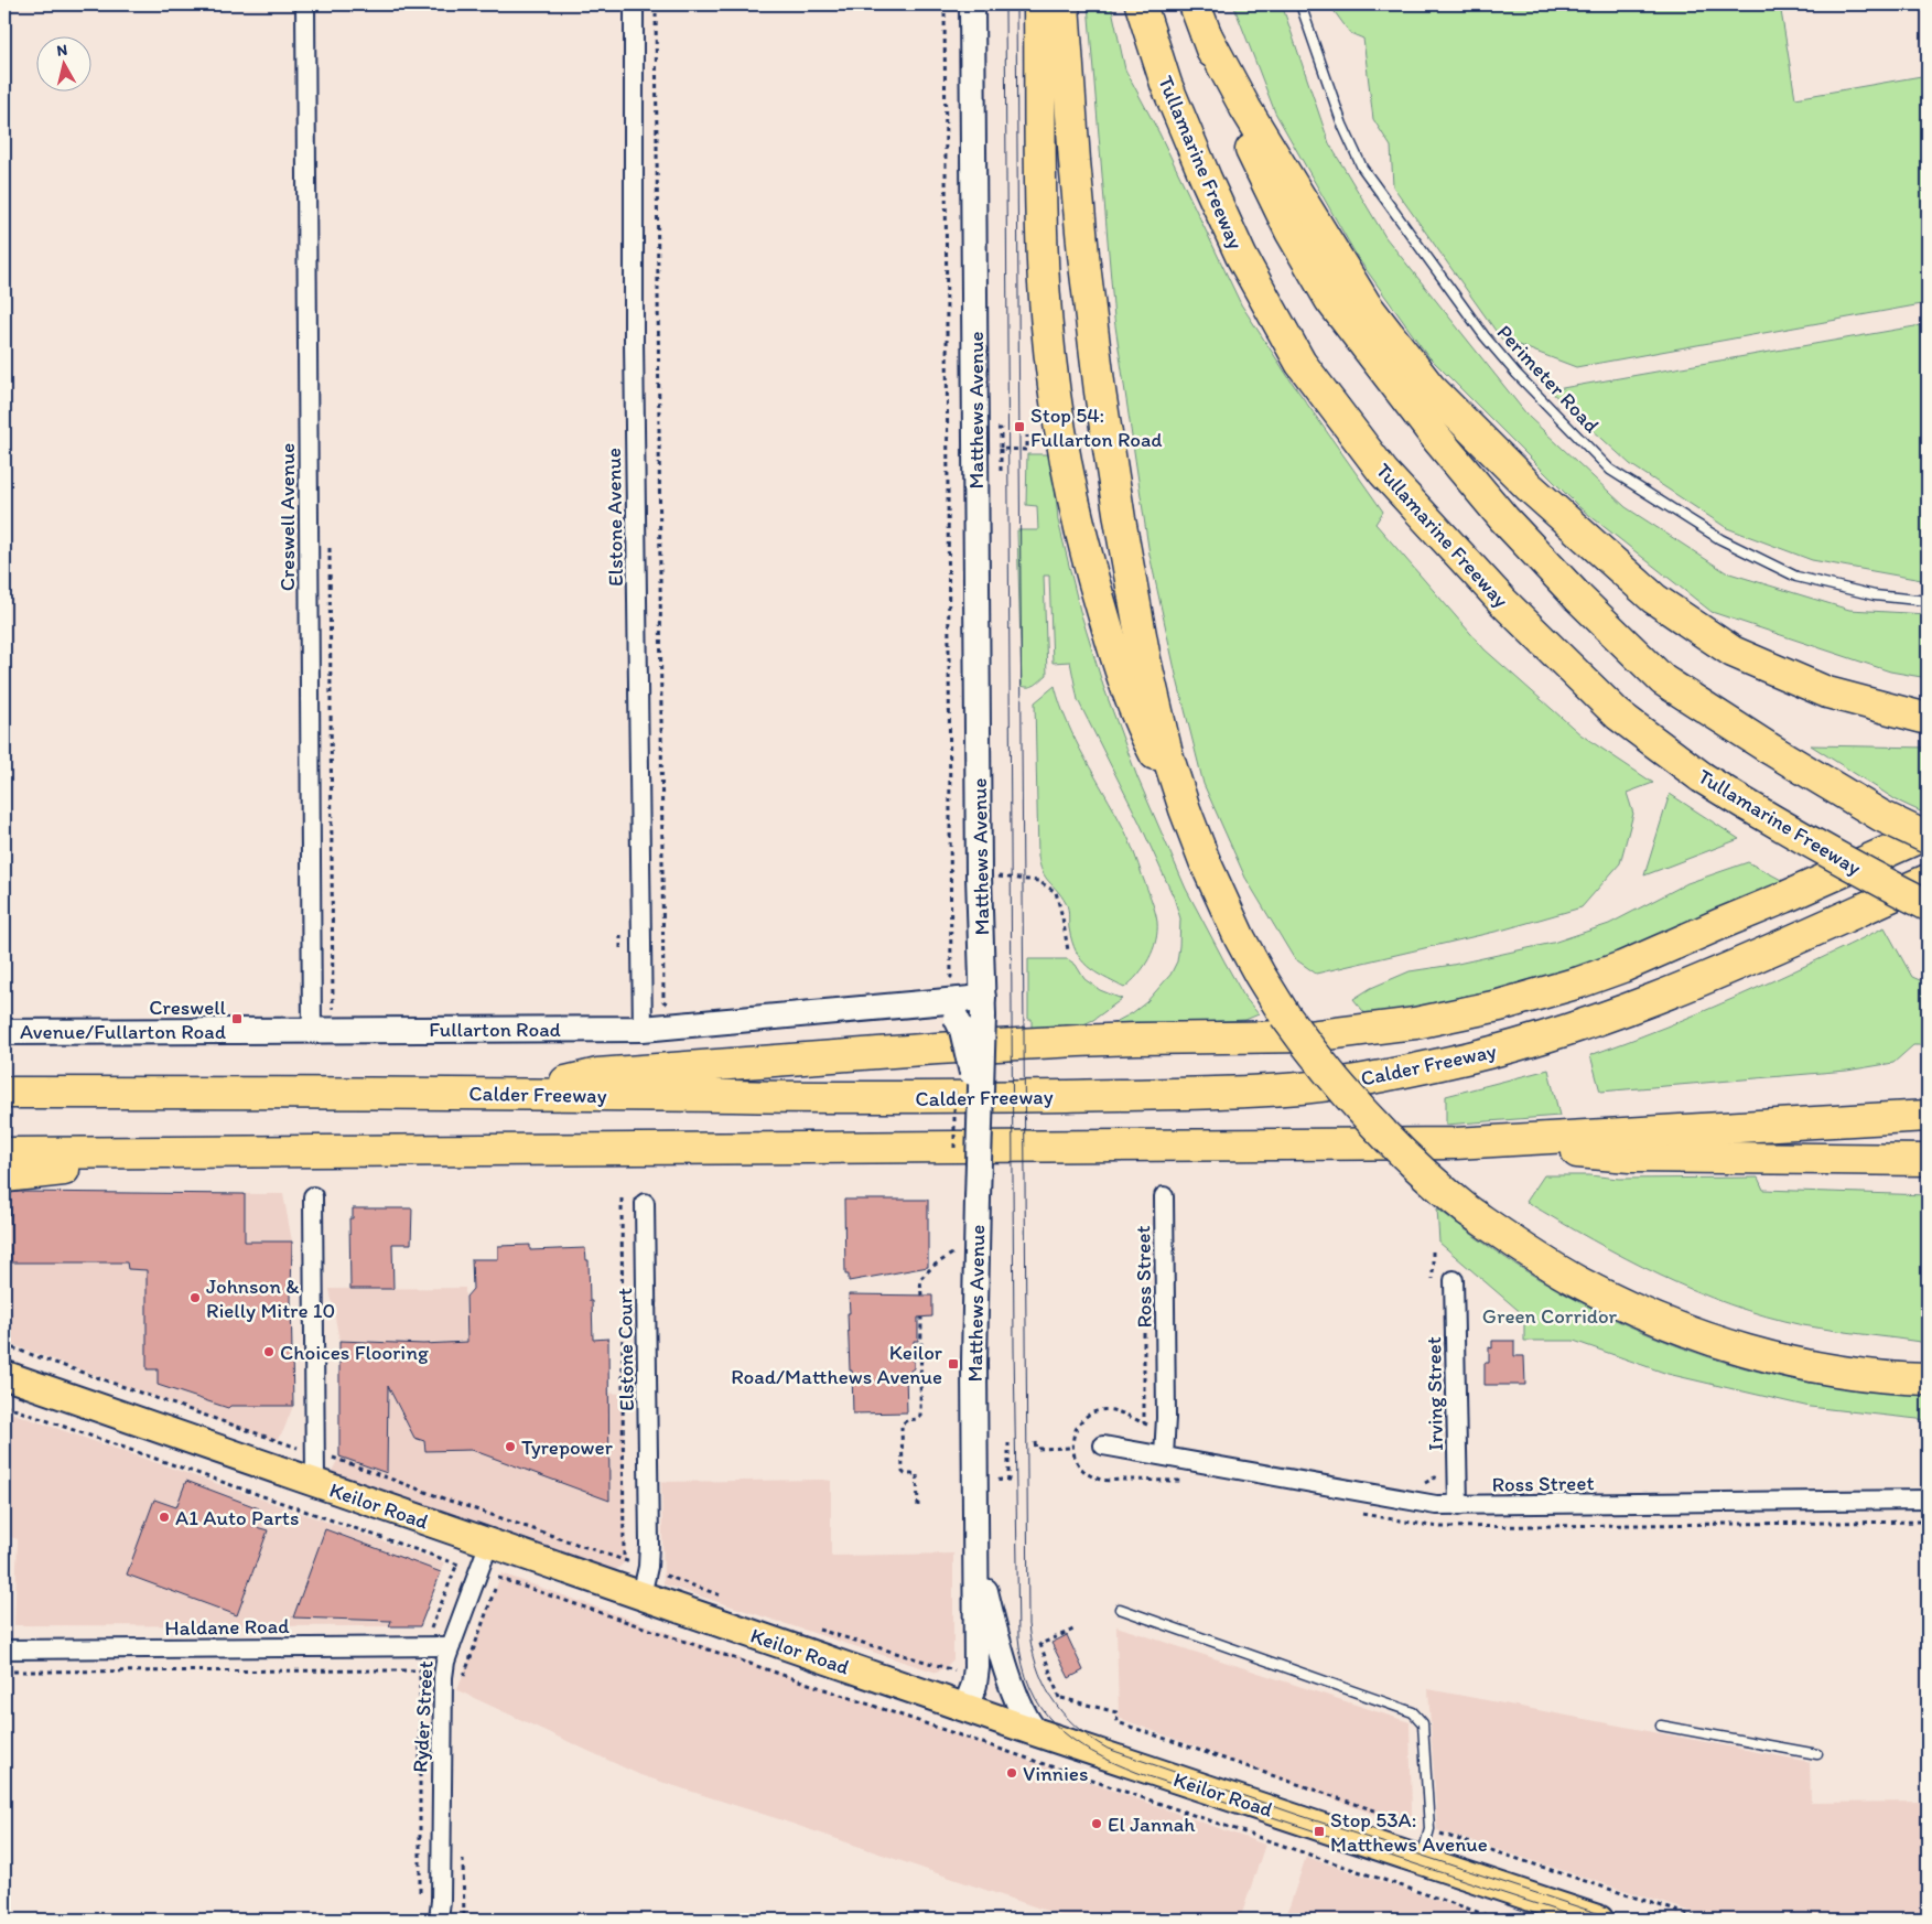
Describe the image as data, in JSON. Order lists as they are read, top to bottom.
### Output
{
  "streets": {
    "highway": ["Tullamarine Freeway", "Calder Freeway"],
    "main road": ["Matthews Avenue", "Fullarton Road", "Keilor Road"],
    "street": [
      "Creswell Avenue",
      "Elstone Avenue",
      "Ross Street",
      "Elstone Court",
      "Irving Street",
      "Haldane Road",
      "Ryder Street"
    ],
    "lane": ["Perimeter Road"]
  },
  "crossings": [
    ["Matthews Avenue", "Fullarton Road"],
    ["Matthews Avenue", "Keilor Road"],
    ["Creswell Avenue", "Fullarton Road"],
    ["Elstone Avenue", "Fullarton Road"],
    ["Ross Street", "Irving Street"],
    ["Elstone Court", "Keilor Road"],
    ["Keilor Road", "Ryder Street"],
    ["Haldane Road", "Ryder Street"]
  ],
  "parks": ["Green Corridor"],
  "places": {
    "transit": [
      "Stop 54: Fullarton Road",
      "Creswell Avenue/Fullarton Road",
      "Keilor Road/Matthews Avenue",
      "Stop 53A: Matthews Avenue"
    ],
    "other": [
      "Johnson & Rielly Mitre 10",
      "Choices Flooring",
      "Tyrepower",
      "A1 Auto Parts",
      "Vinnies",
      "El Jannah"
    ]
  },
  "north": "top"
}
